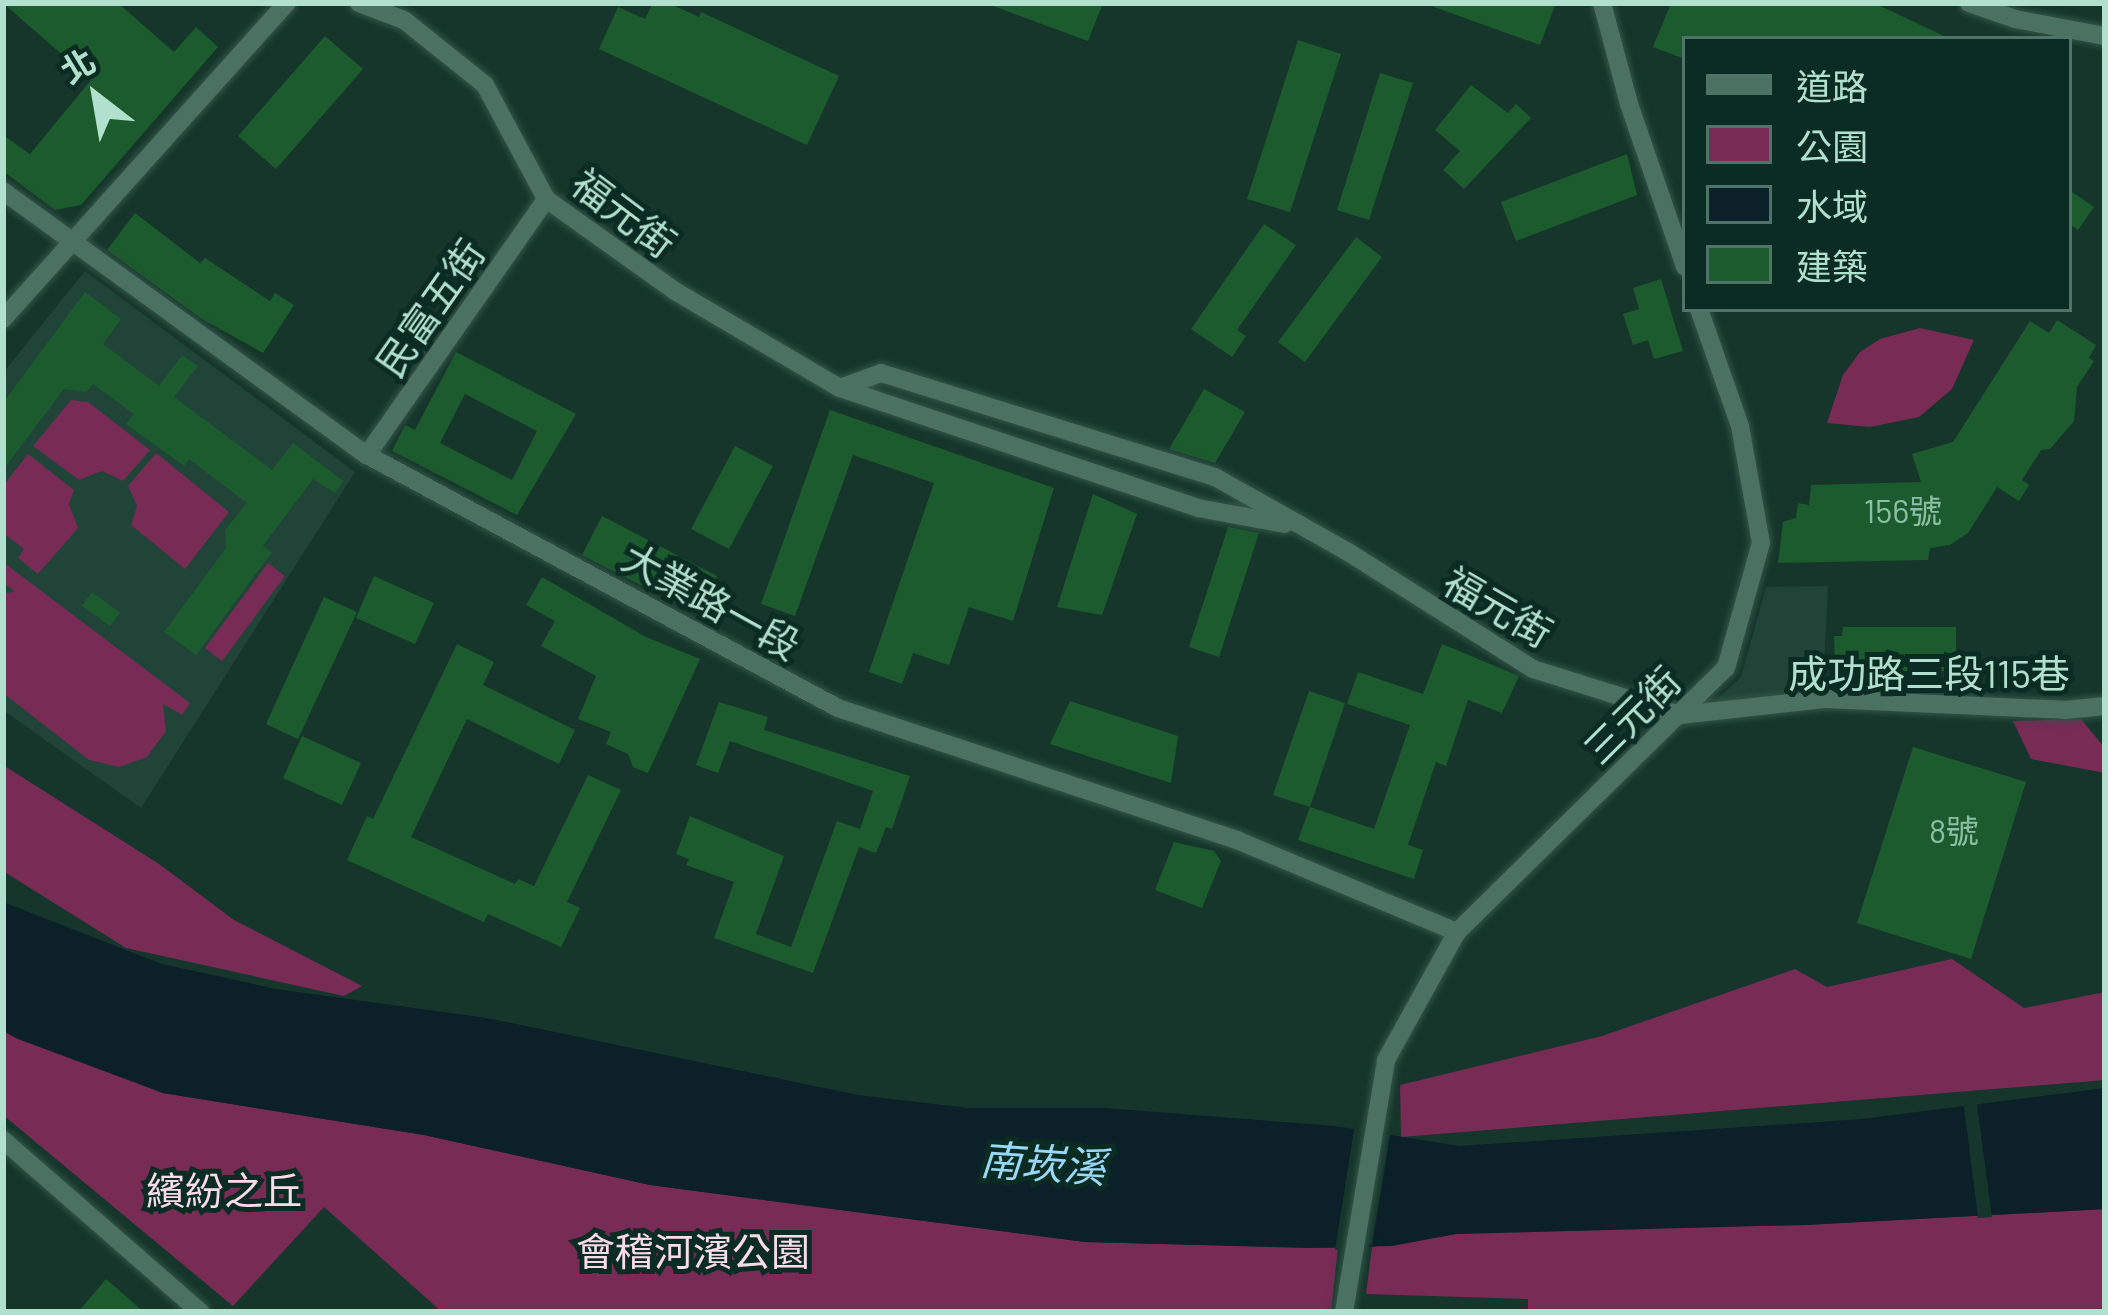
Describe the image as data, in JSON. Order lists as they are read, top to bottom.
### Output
{
  "streets": {
    "street": [
      "福元街",
      "民富五街",
      "大業路一段",
      "成功路三段115巷",
      "三元街"
    ]
  },
  "crossings": [
    ["福元街", "民富五街"],
    ["福元街", "成功路三段115巷"],
    ["福元街", "三元街"],
    ["民富五街", "大業路一段"],
    ["大業路一段", "三元街"],
    ["成功路三段115巷", "三元街"]
  ],
  "water": ["南崁溪"],
  "parks": ["繽紛之丘", "會稽河濱公園"],
  "house_numbers": ["156號", "8號"],
  "legend": [
    "道路",
    "公園",
    "水域",
    "建築"
  ],
  "north": "top left"
}
